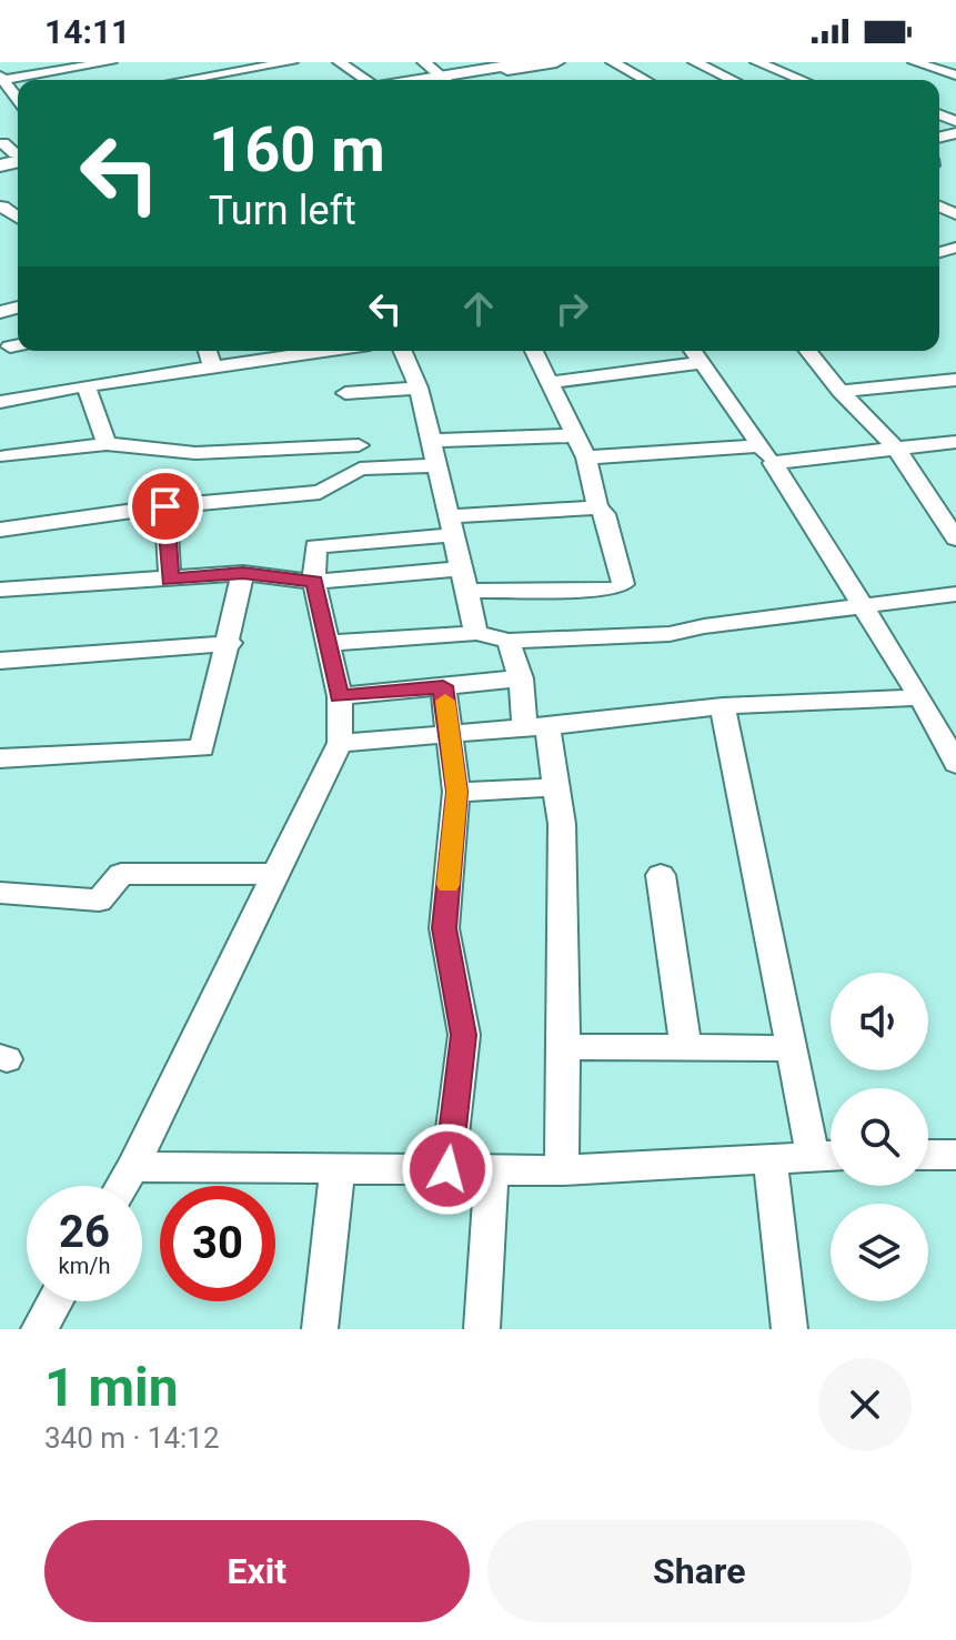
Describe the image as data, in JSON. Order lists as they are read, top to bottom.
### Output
{
  "page": {
    "status": "14:11",
    "turn": ["160 m", "Turn left"],
    "speed": "26 km/h",
    "limit": "30",
    "heading": ["1 min", "340 m · 14:12"],
    "buttons": ["Exit", "Share"]
  }
}
